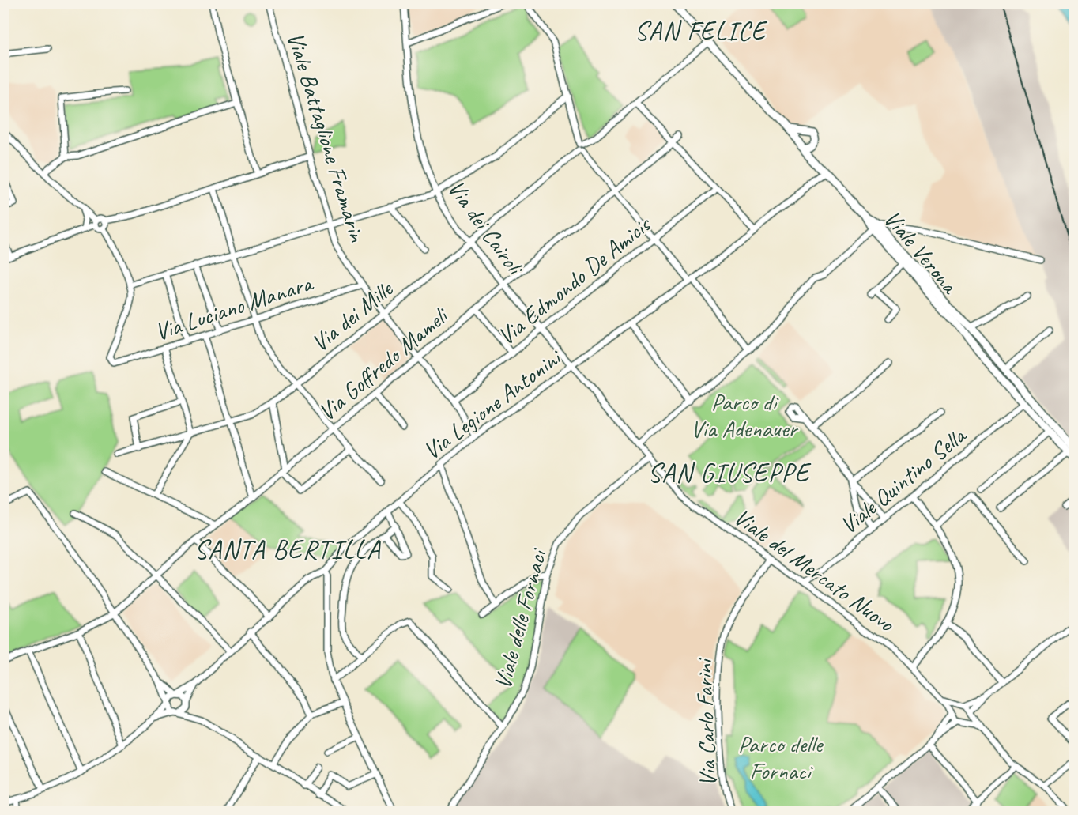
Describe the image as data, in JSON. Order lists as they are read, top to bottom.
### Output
{
  "streets": {
    "main road": ["Viale Verona"],
    "street": [
      "Viale Battaglione Framarin",
      "Via dei Cairoli",
      "Via Edmondo De Amicis",
      "Via Luciano Manara",
      "Via dei Mille",
      "Via Goffredo Mameli",
      "Via Legione Antonini",
      "Viale Quintino Sella",
      "Viale del Mercato Nuovo",
      "Viale delle Fornaci",
      "Via Carlo Farini"
    ]
  },
  "crossings": [
    ["Viale Battaglione Framarin", "Via Edmondo De Amicis"],
    ["Viale Battaglione Framarin", "Via Luciano Manara"],
    ["Viale Battaglione Framarin", "Via dei Mille"],
    ["Viale Battaglione Framarin", "Via Goffredo Mameli"],
    ["Viale Battaglione Framarin", "Via Legione Antonini"],
    ["Via dei Cairoli", "Via Edmondo De Amicis"],
    ["Via dei Cairoli", "Via dei Mille"],
    ["Via dei Cairoli", "Via Goffredo Mameli"],
    ["Via dei Cairoli", "Via Legione Antonini"],
    ["Via dei Cairoli", "Viale del Mercato Nuovo"],
    ["Viale Verona", "Via Legione Antonini"],
    ["Viale Verona", "Viale Quintino Sella"],
    ["Via Legione Antonini", "Viale del Mercato Nuovo"],
    ["Viale Quintino Sella", "Viale del Mercato Nuovo"],
    ["Viale del Mercato Nuovo", "Viale delle Fornaci"],
    ["Viale del Mercato Nuovo", "Via Carlo Farini"]
  ],
  "districts": ["SAN FELICE", "SAN GIUSEPPE", "SANTA BERTILLA"],
  "parks": ["Parco di Via Adenauer", "Parco delle Fornaci"]
}
